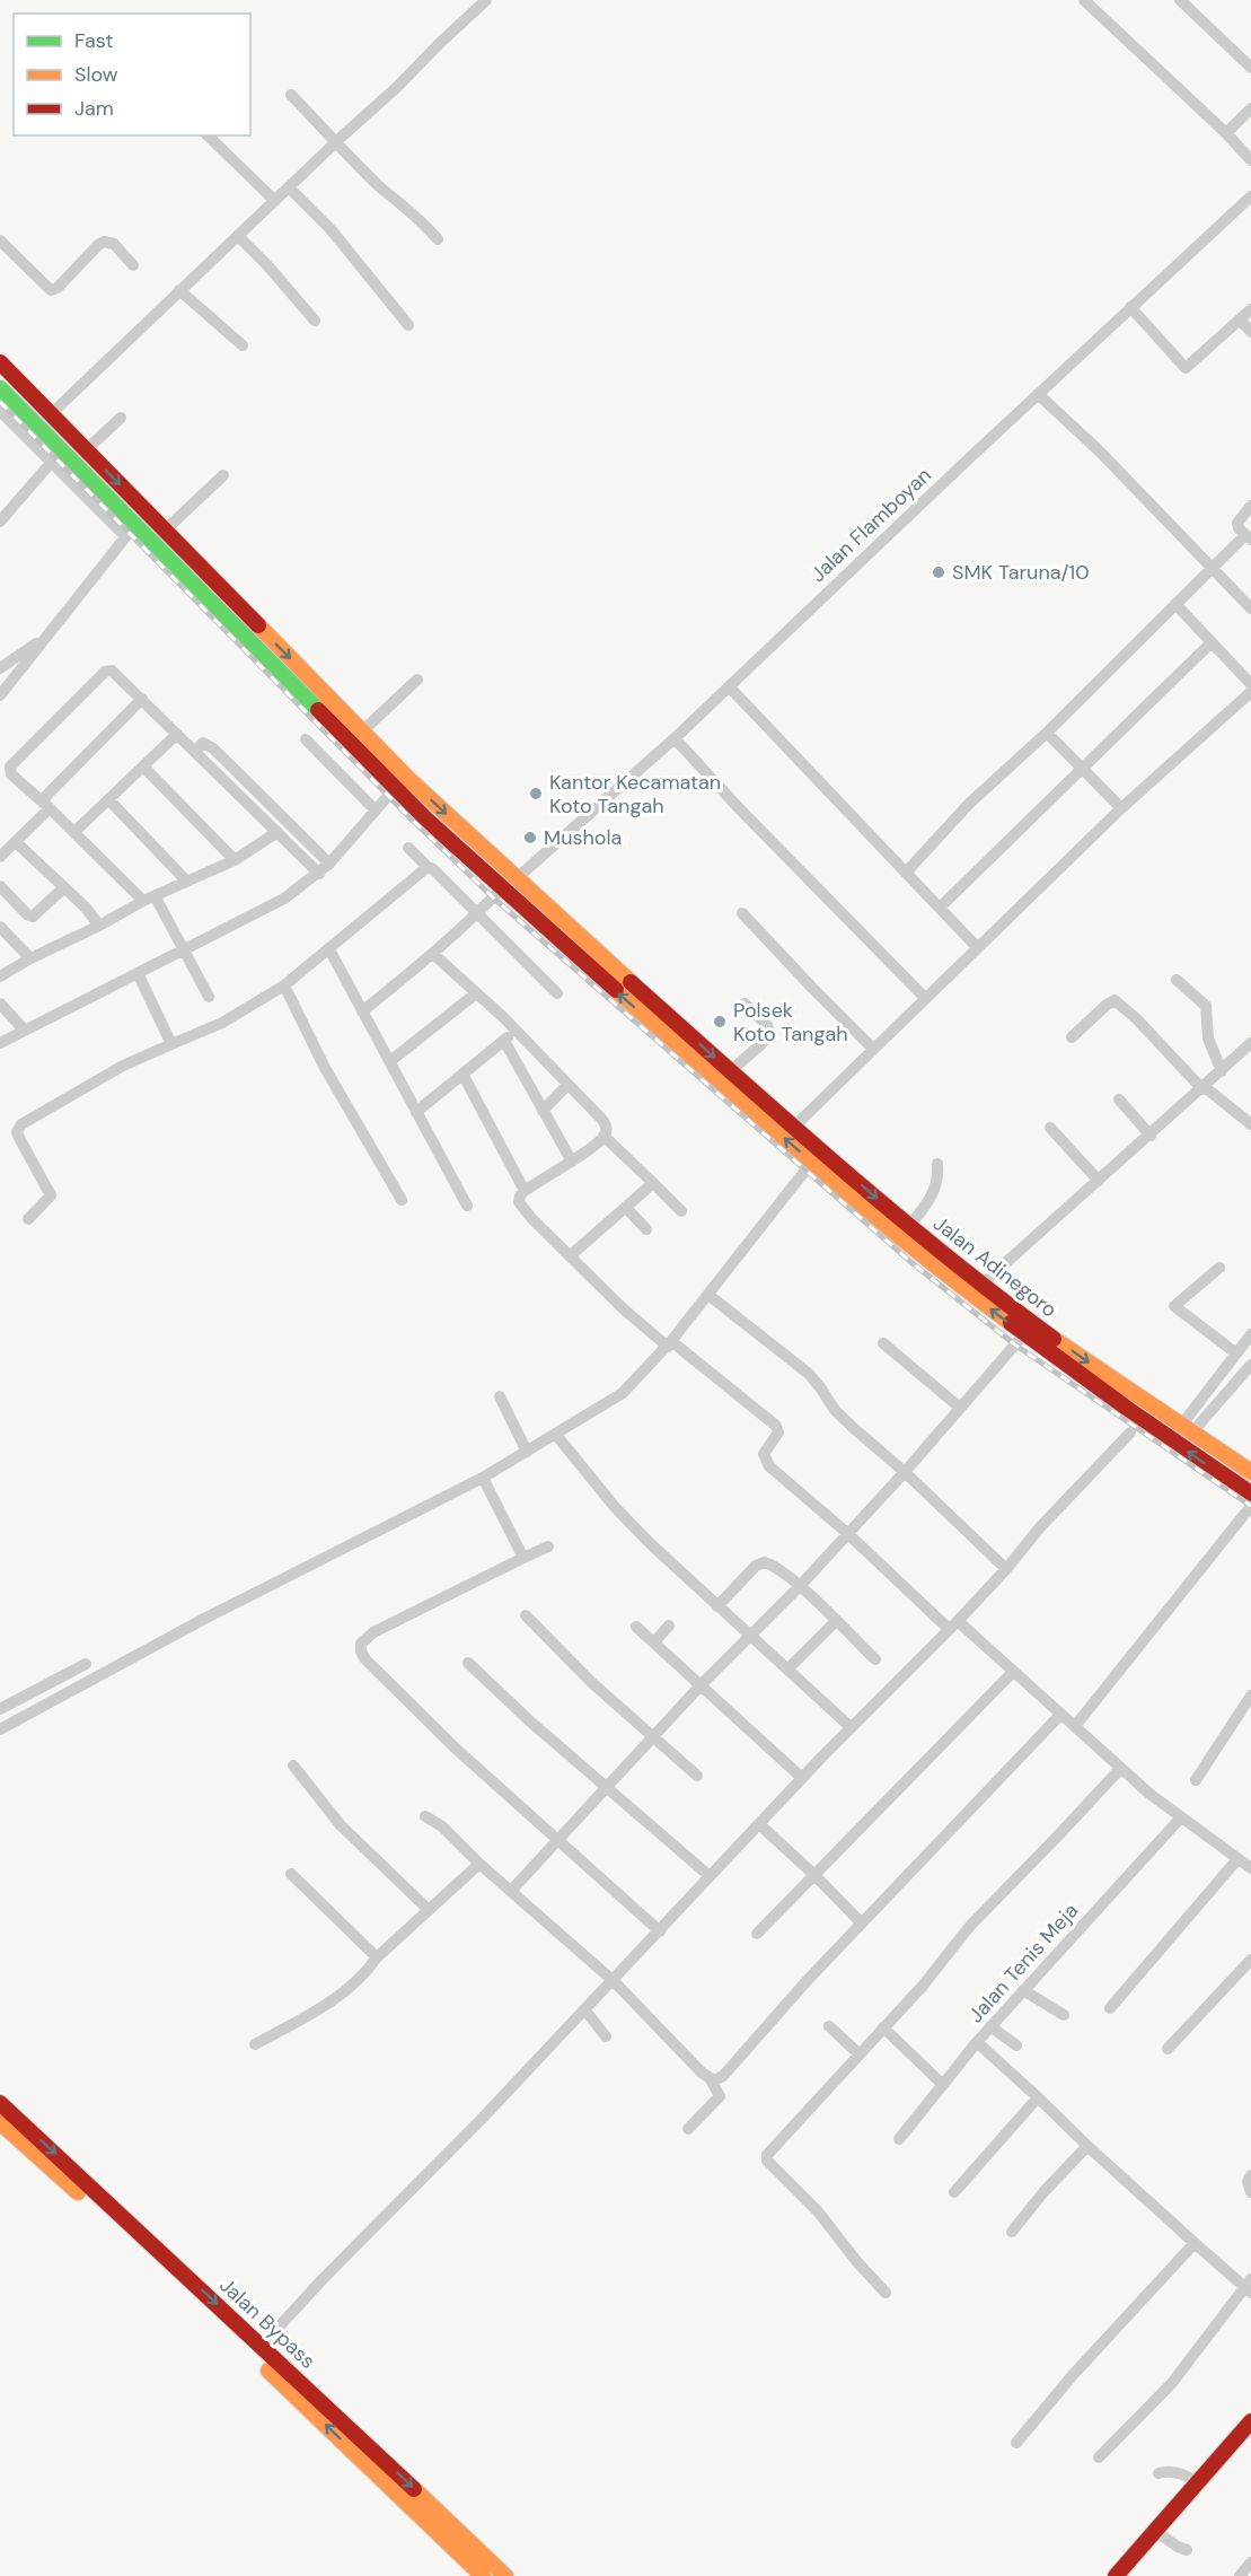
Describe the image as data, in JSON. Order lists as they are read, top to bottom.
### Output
{
  "streets": {
    "main road": ["Jalan Adinegoro", "Jalan Bypass"],
    "street": ["Jalan Flamboyan", "Jalan Tenis Meja"]
  },
  "crossings": [
    ["Jalan Flamboyan", "Jalan Adinegoro"]
  ],
  "places": [
    "SMK Taruna/10",
    "Kantor Kecamatan Koto Tangah",
    "Mushola",
    "Polsek Koto Tangah"
  ],
  "legend": ["Fast", "Slow", "Jam"]
}
